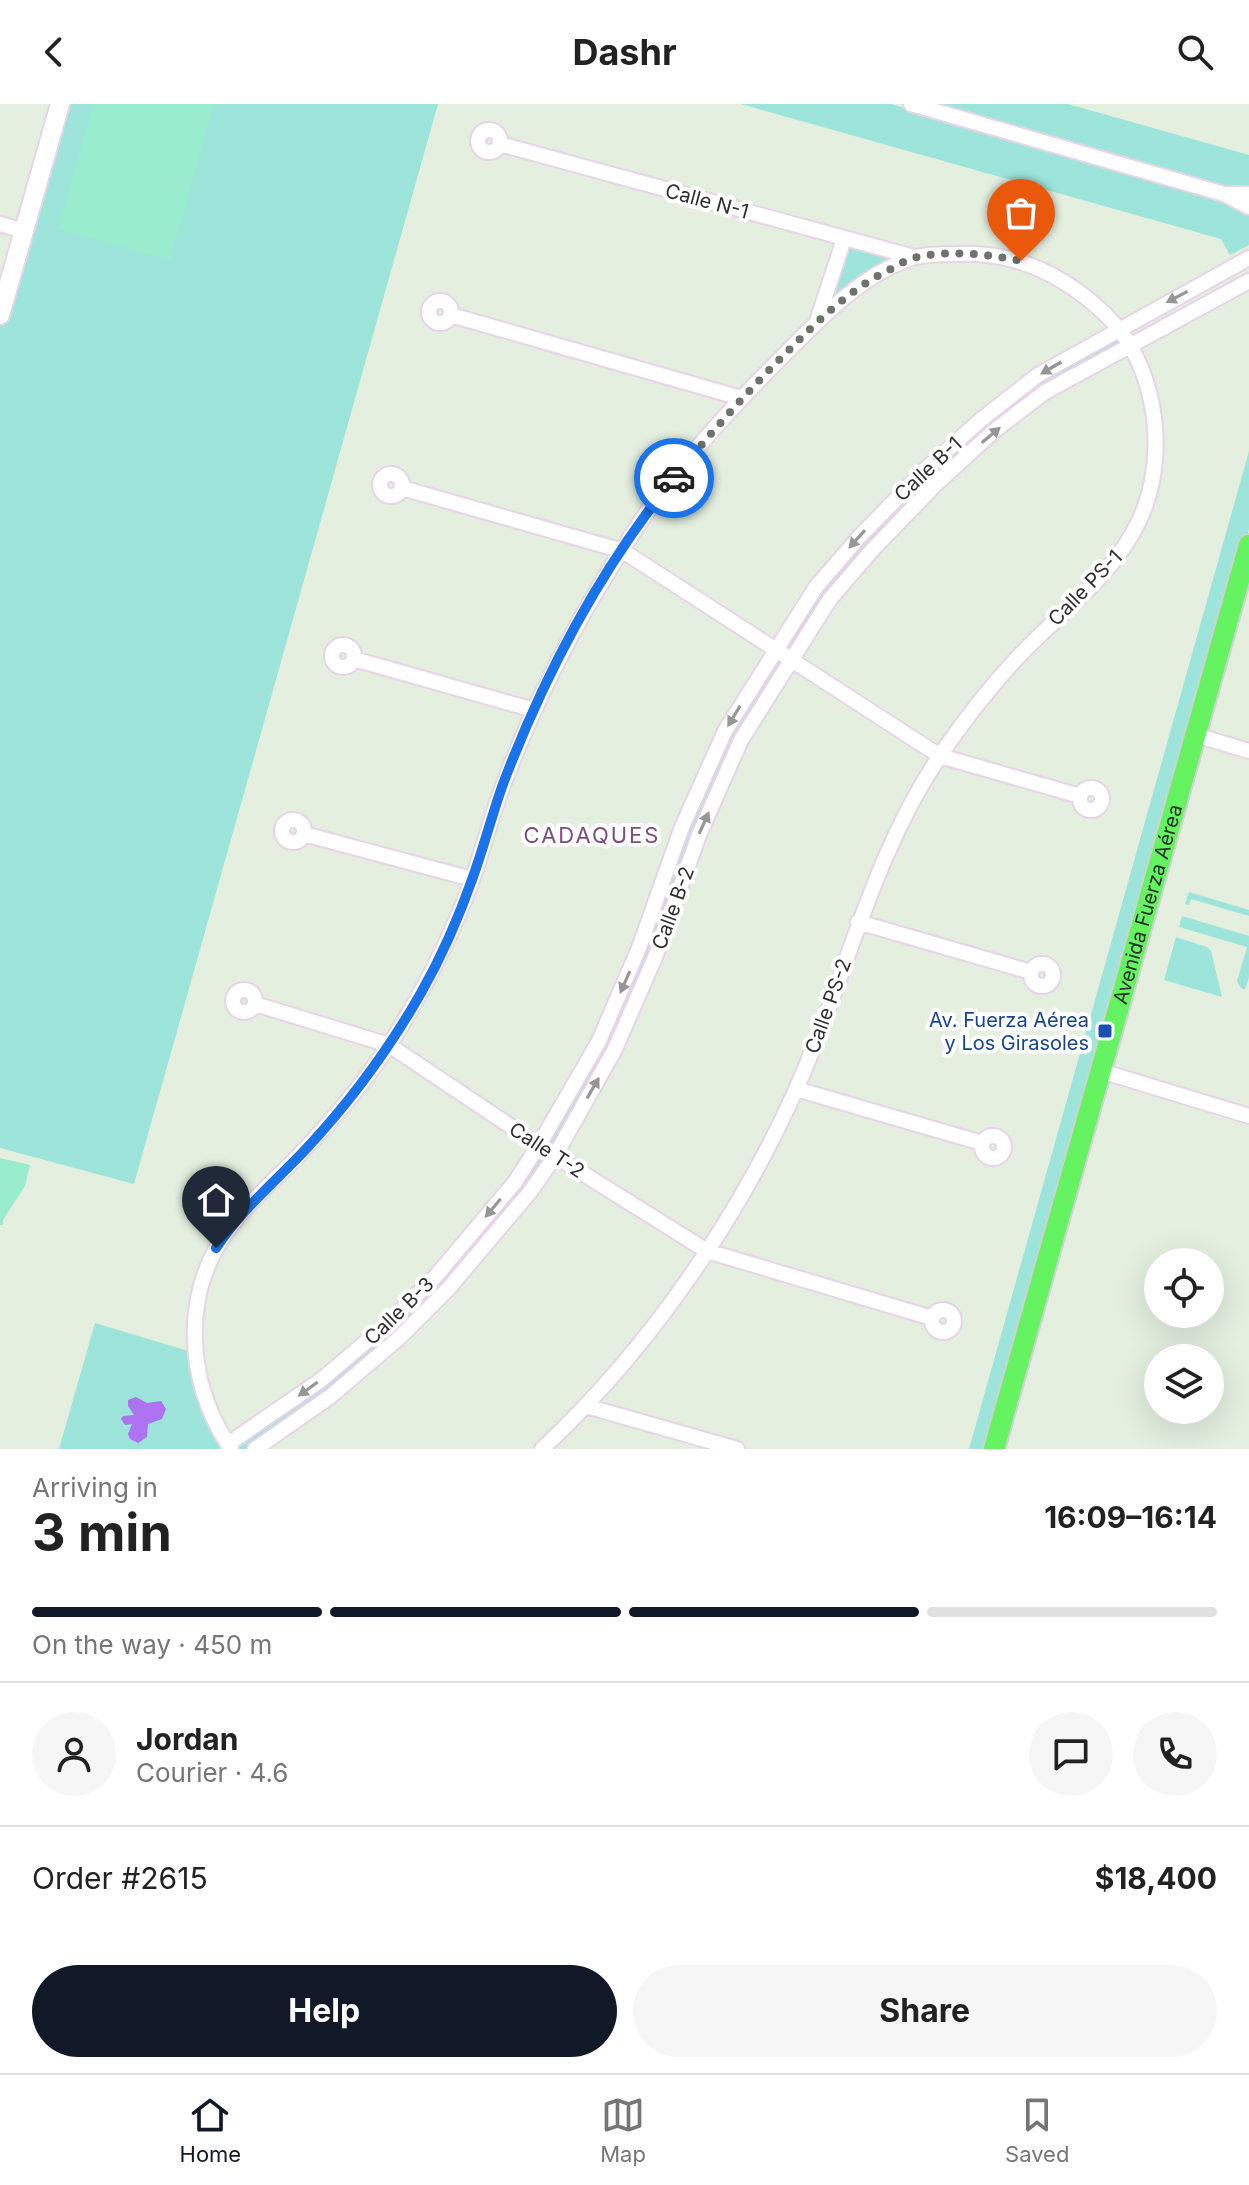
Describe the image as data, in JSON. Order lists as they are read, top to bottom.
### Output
{
  "streets": {
    "main road": ["Avenida Fuerza Aérea"],
    "street": [
      "Calle N-1",
      "Calle B-1",
      "Calle PS-1",
      "Calle B-2",
      "Calle PS-2",
      "Calle T-2",
      "Calle B-3"
    ]
  },
  "crossings": [
    ["Calle N-1", "Calle PS-1"],
    ["Calle B-1", "Calle PS-1"],
    ["Calle B-1", "Calle B-2"],
    ["Calle PS-1", "Calle PS-2"],
    ["Calle B-2", "Calle T-2"],
    ["Calle B-2", "Calle B-3"],
    ["Calle PS-2", "Calle T-2"],
    ["Calle T-2", "Calle B-3"]
  ],
  "districts": ["CADAQUES"],
  "places": {
    "transit": ["Av. Fuerza Aérea y Los Girasoles"]
  },
  "page": {
    "header": "Dashr",
    "heading": ["3 min", "Arriving in", "16:09–16:14"],
    "panel": [
      "Jordan",
      "Courier · 4.6",
      "Order #2615",
      "$18,400"
    ],
    "bar": "On the way · 450 m",
    "buttons": ["Help", "Share"],
    "tabs": ["Home", "Map", "Saved"]
  }
}
